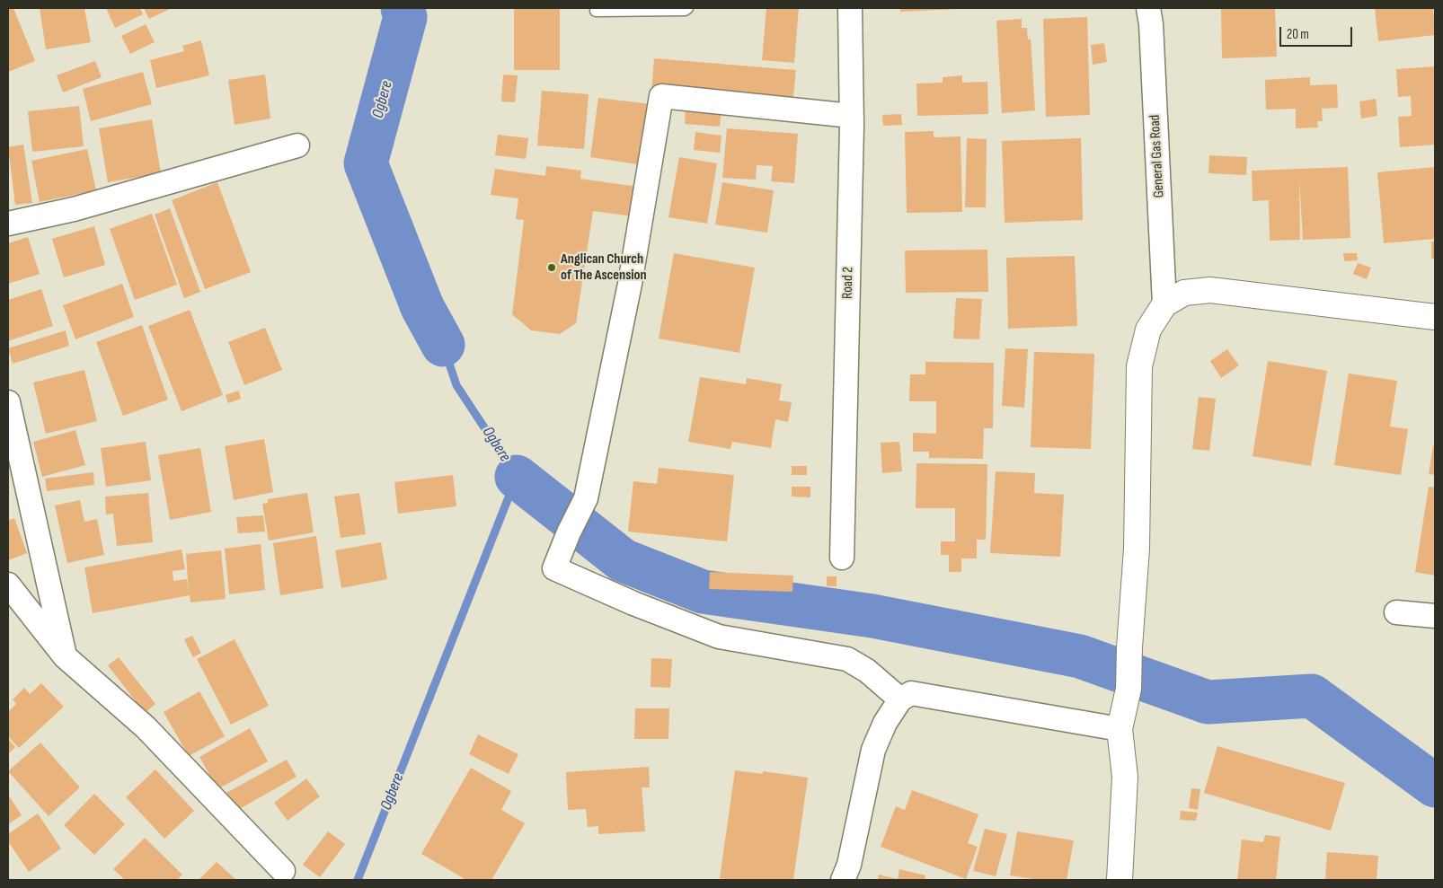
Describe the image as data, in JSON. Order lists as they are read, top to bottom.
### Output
{
  "streets": {
    "street": ["General Gas Road", "Road 2"]
  },
  "water": ["Ogbere"],
  "places": ["Anglican Church of The Ascension"],
  "scale_bar": "20 m"
}
